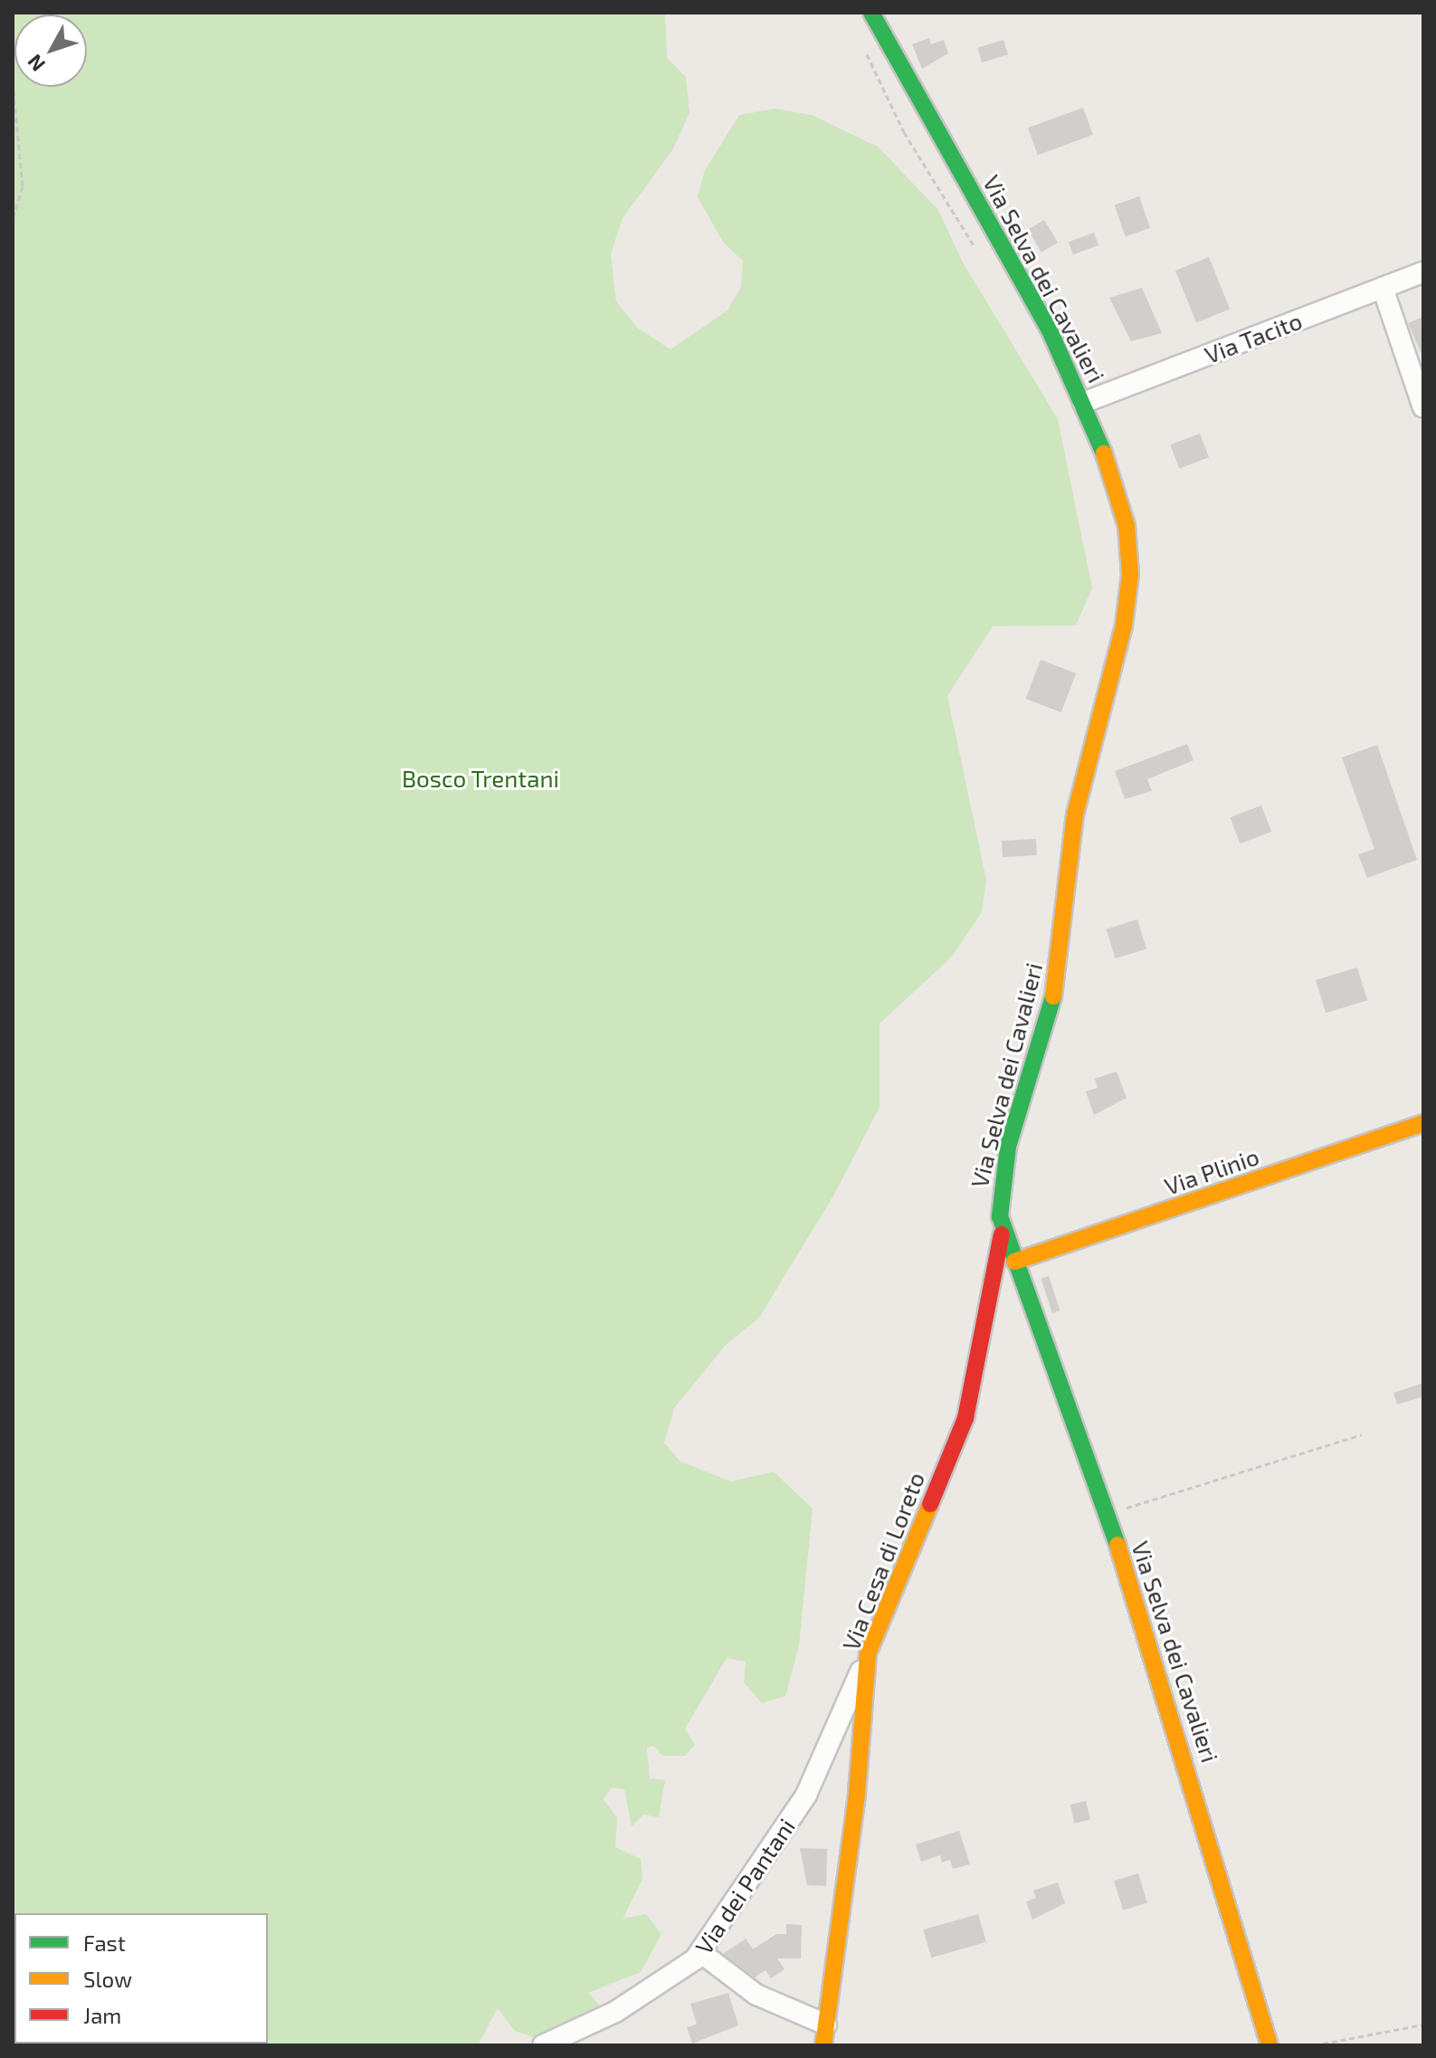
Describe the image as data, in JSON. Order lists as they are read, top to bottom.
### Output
{
  "streets": {
    "street": [
      "Via Selva dei Cavalieri",
      "Via Tacito",
      "Via Plinio",
      "Via Cesa di Loreto",
      "Via dei Pantani"
    ]
  },
  "crossings": [
    ["Via Selva dei Cavalieri", "Via Tacito"],
    ["Via Selva dei Cavalieri", "Via Plinio"],
    ["Via Selva dei Cavalieri", "Via Cesa di Loreto"],
    ["Via Cesa di Loreto", "Via dei Pantani"]
  ],
  "parks": ["Bosco Trentani"],
  "legend": ["Fast", "Slow", "Jam"],
  "north": "bottom left"
}
